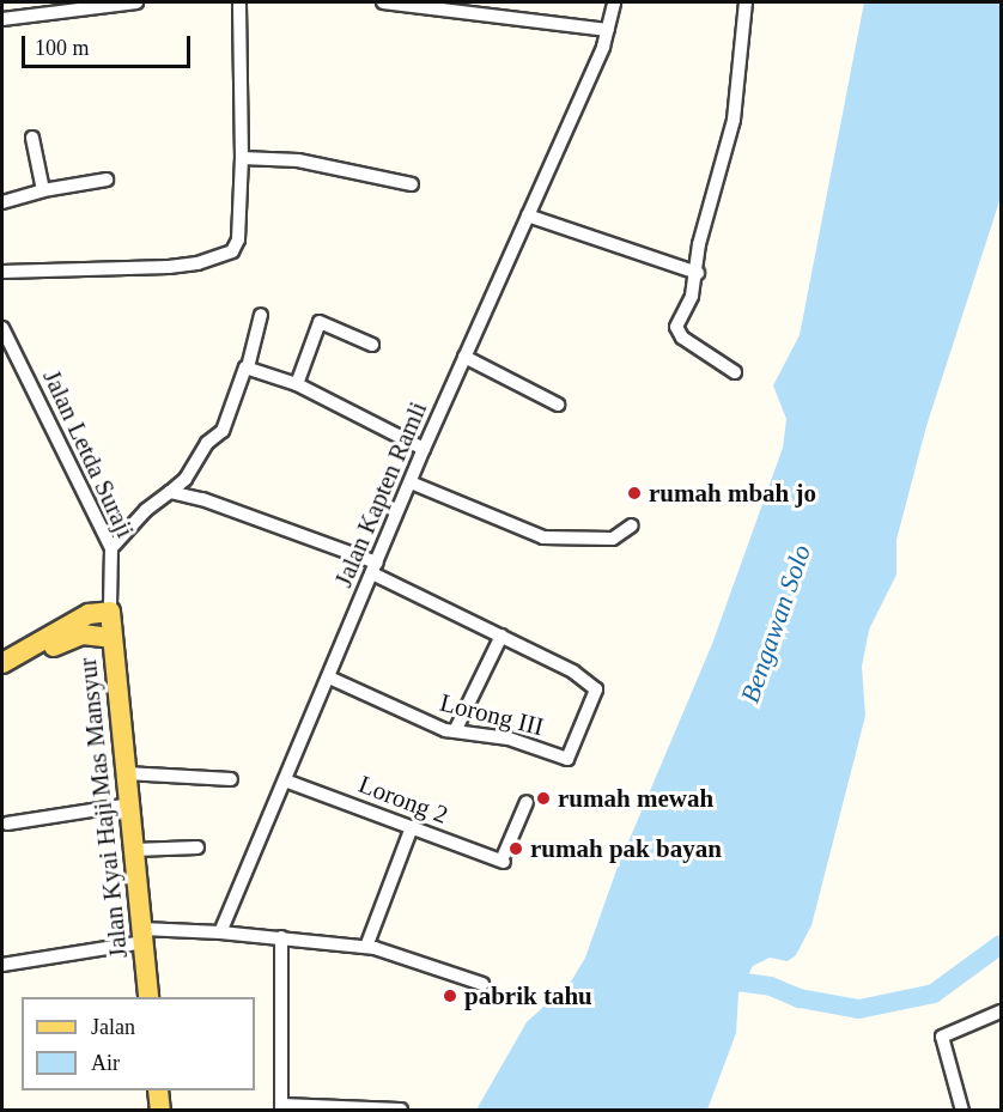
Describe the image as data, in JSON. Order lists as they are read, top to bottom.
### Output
{
  "streets": {
    "main road": ["Jalan Kyai Haji Mas Mansyur"],
    "street": [
      "Jalan Letda Suraji",
      "Jalan Kapten Ramli",
      "Lorong III",
      "Lorong 2"
    ]
  },
  "crossings": [
    ["Jalan Letda Suraji", "Jalan Kyai Haji Mas Mansyur"],
    ["Jalan Kapten Ramli", "Lorong III"],
    ["Jalan Kapten Ramli", "Lorong 2"]
  ],
  "water": ["Bengawan Solo"],
  "places": [
    "rumah mbah jo",
    "rumah mewah",
    "rumah pak bayan",
    "pabrik tahu"
  ],
  "legend": ["Jalan", "Air"],
  "scale_bar": "100 m"
}
